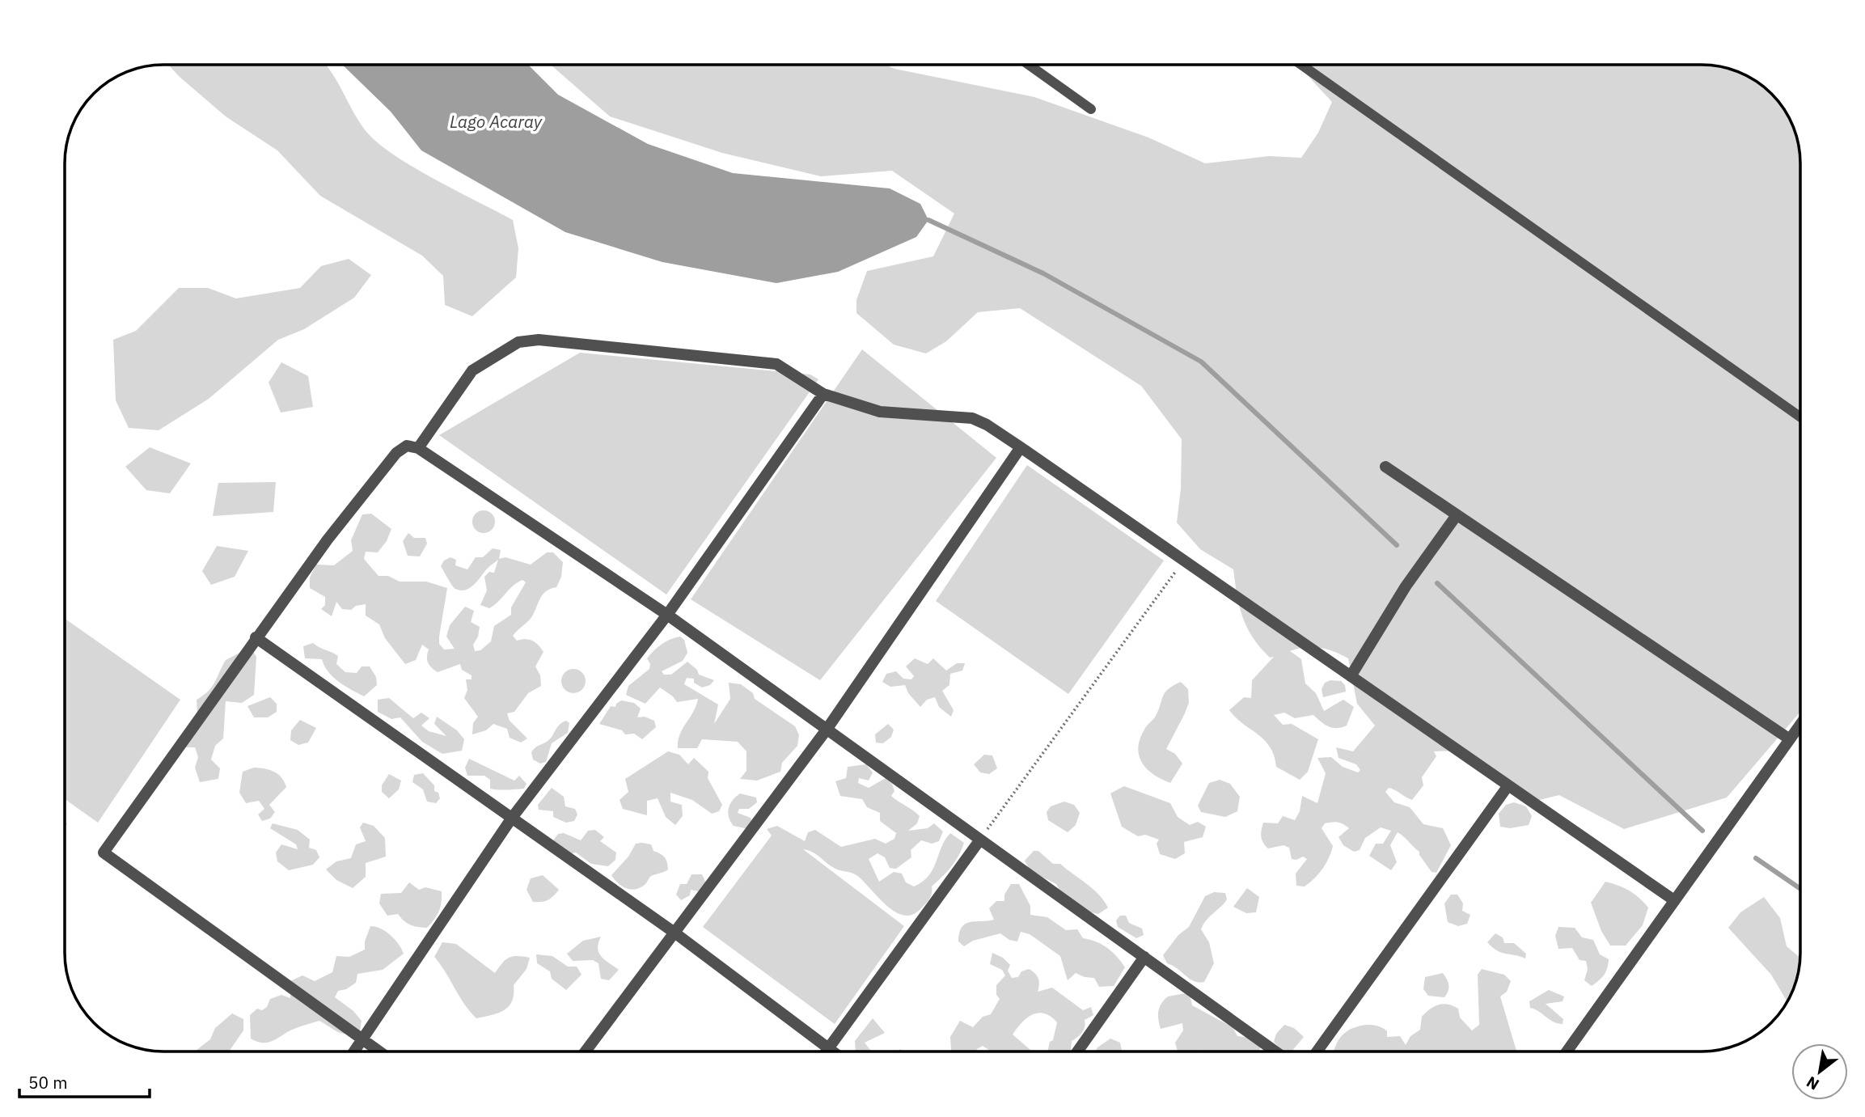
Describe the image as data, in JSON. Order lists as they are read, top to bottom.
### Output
{
  "water": ["Lago Acaray"],
  "scale_bar": "50 m",
  "north": "bottom left"
}
